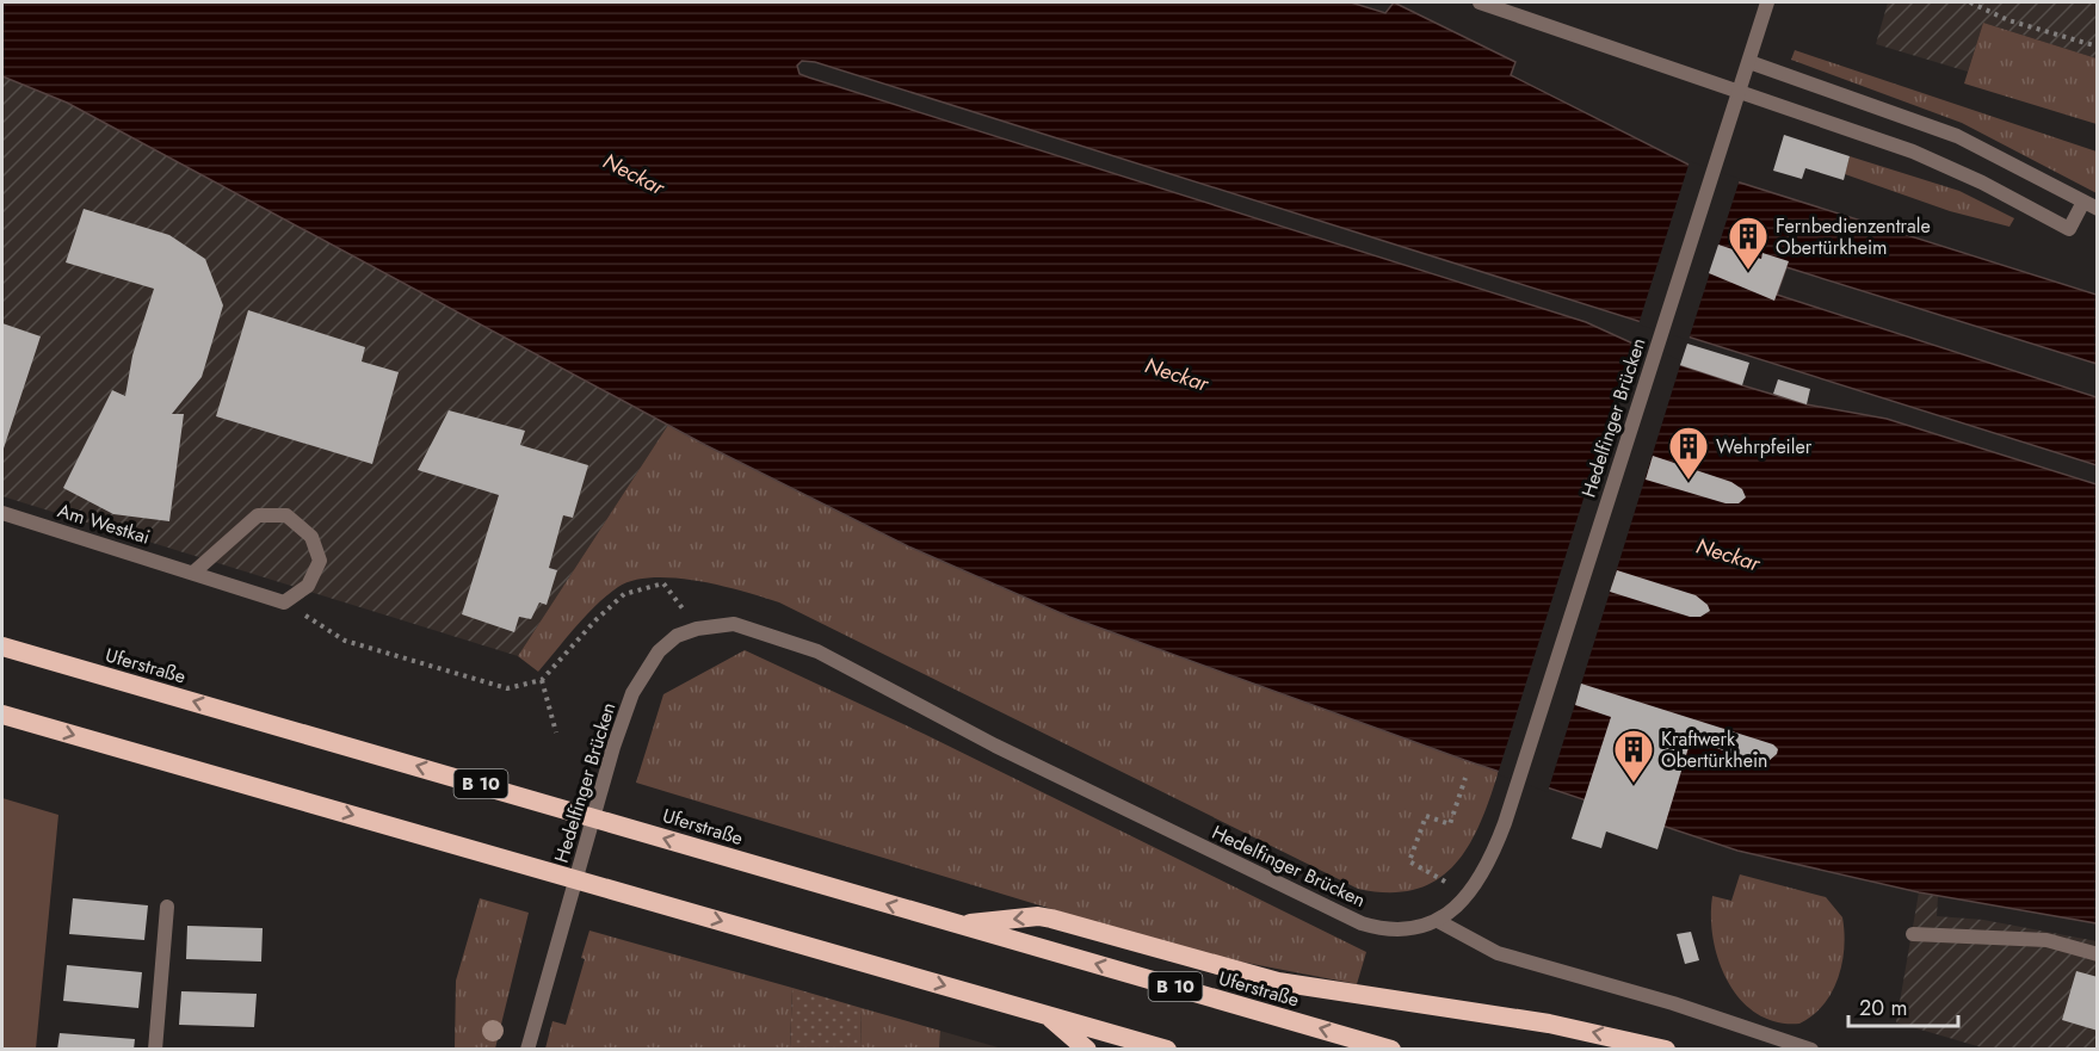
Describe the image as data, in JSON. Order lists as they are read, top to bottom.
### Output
{
  "streets": {
    "highway": ["Uferstraße", "B 10"],
    "street": ["Hedelfinger Brücken", "Am Westkai"]
  },
  "water": ["Neckar"],
  "places": {
    "building": ["Fernbedienzentrale Obertürkheim", "Wehrpfeiler", "Kraftwerk Obertürkhein"]
  },
  "scale_bar": "20 m"
}
